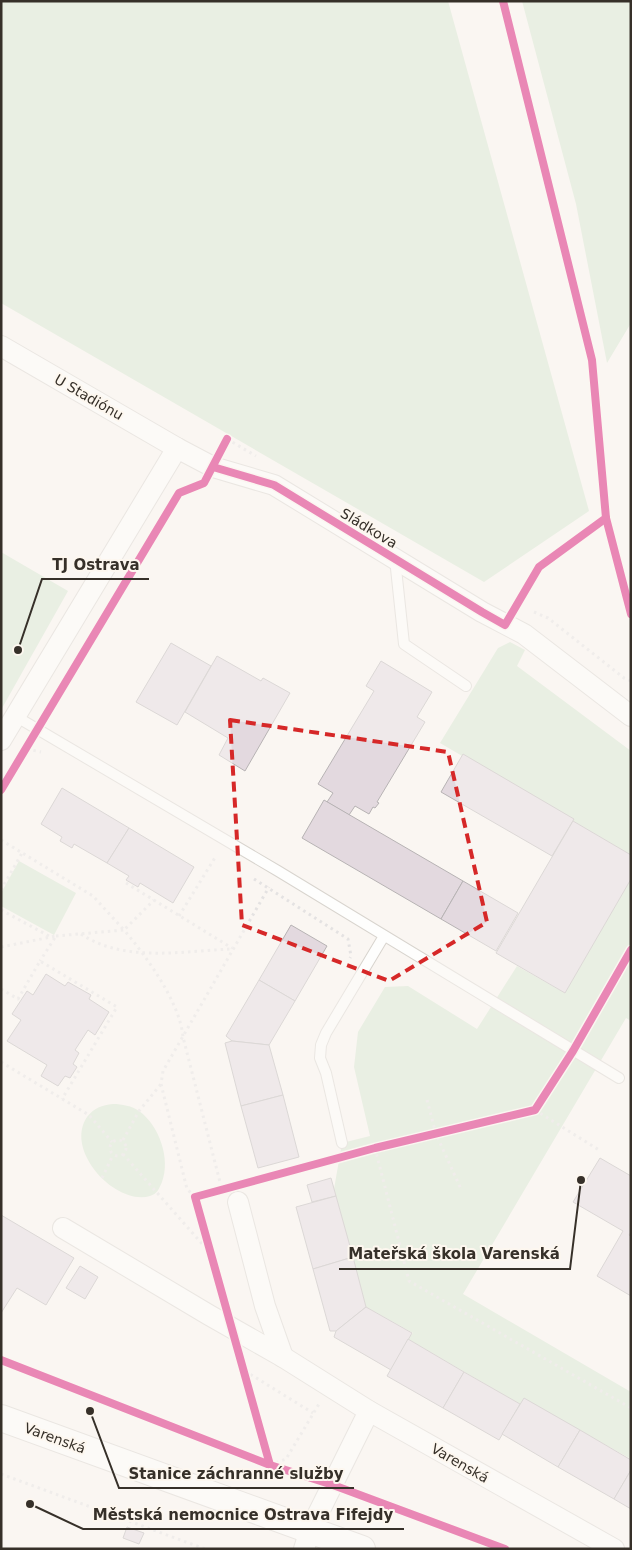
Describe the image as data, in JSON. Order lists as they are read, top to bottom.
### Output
{
  "streets": {
    "street": ["U Stadiónu", "Sládkova", "Varenská"]
  },
  "crossings": [
    ["U Stadiónu", "Sládkova"]
  ],
  "places": [
    "TJ Ostrava",
    "Mateřská škola Varenská",
    "Stanice záchranné služby",
    "Městská nemocnice Ostrava Fifejdy"
  ]
}
